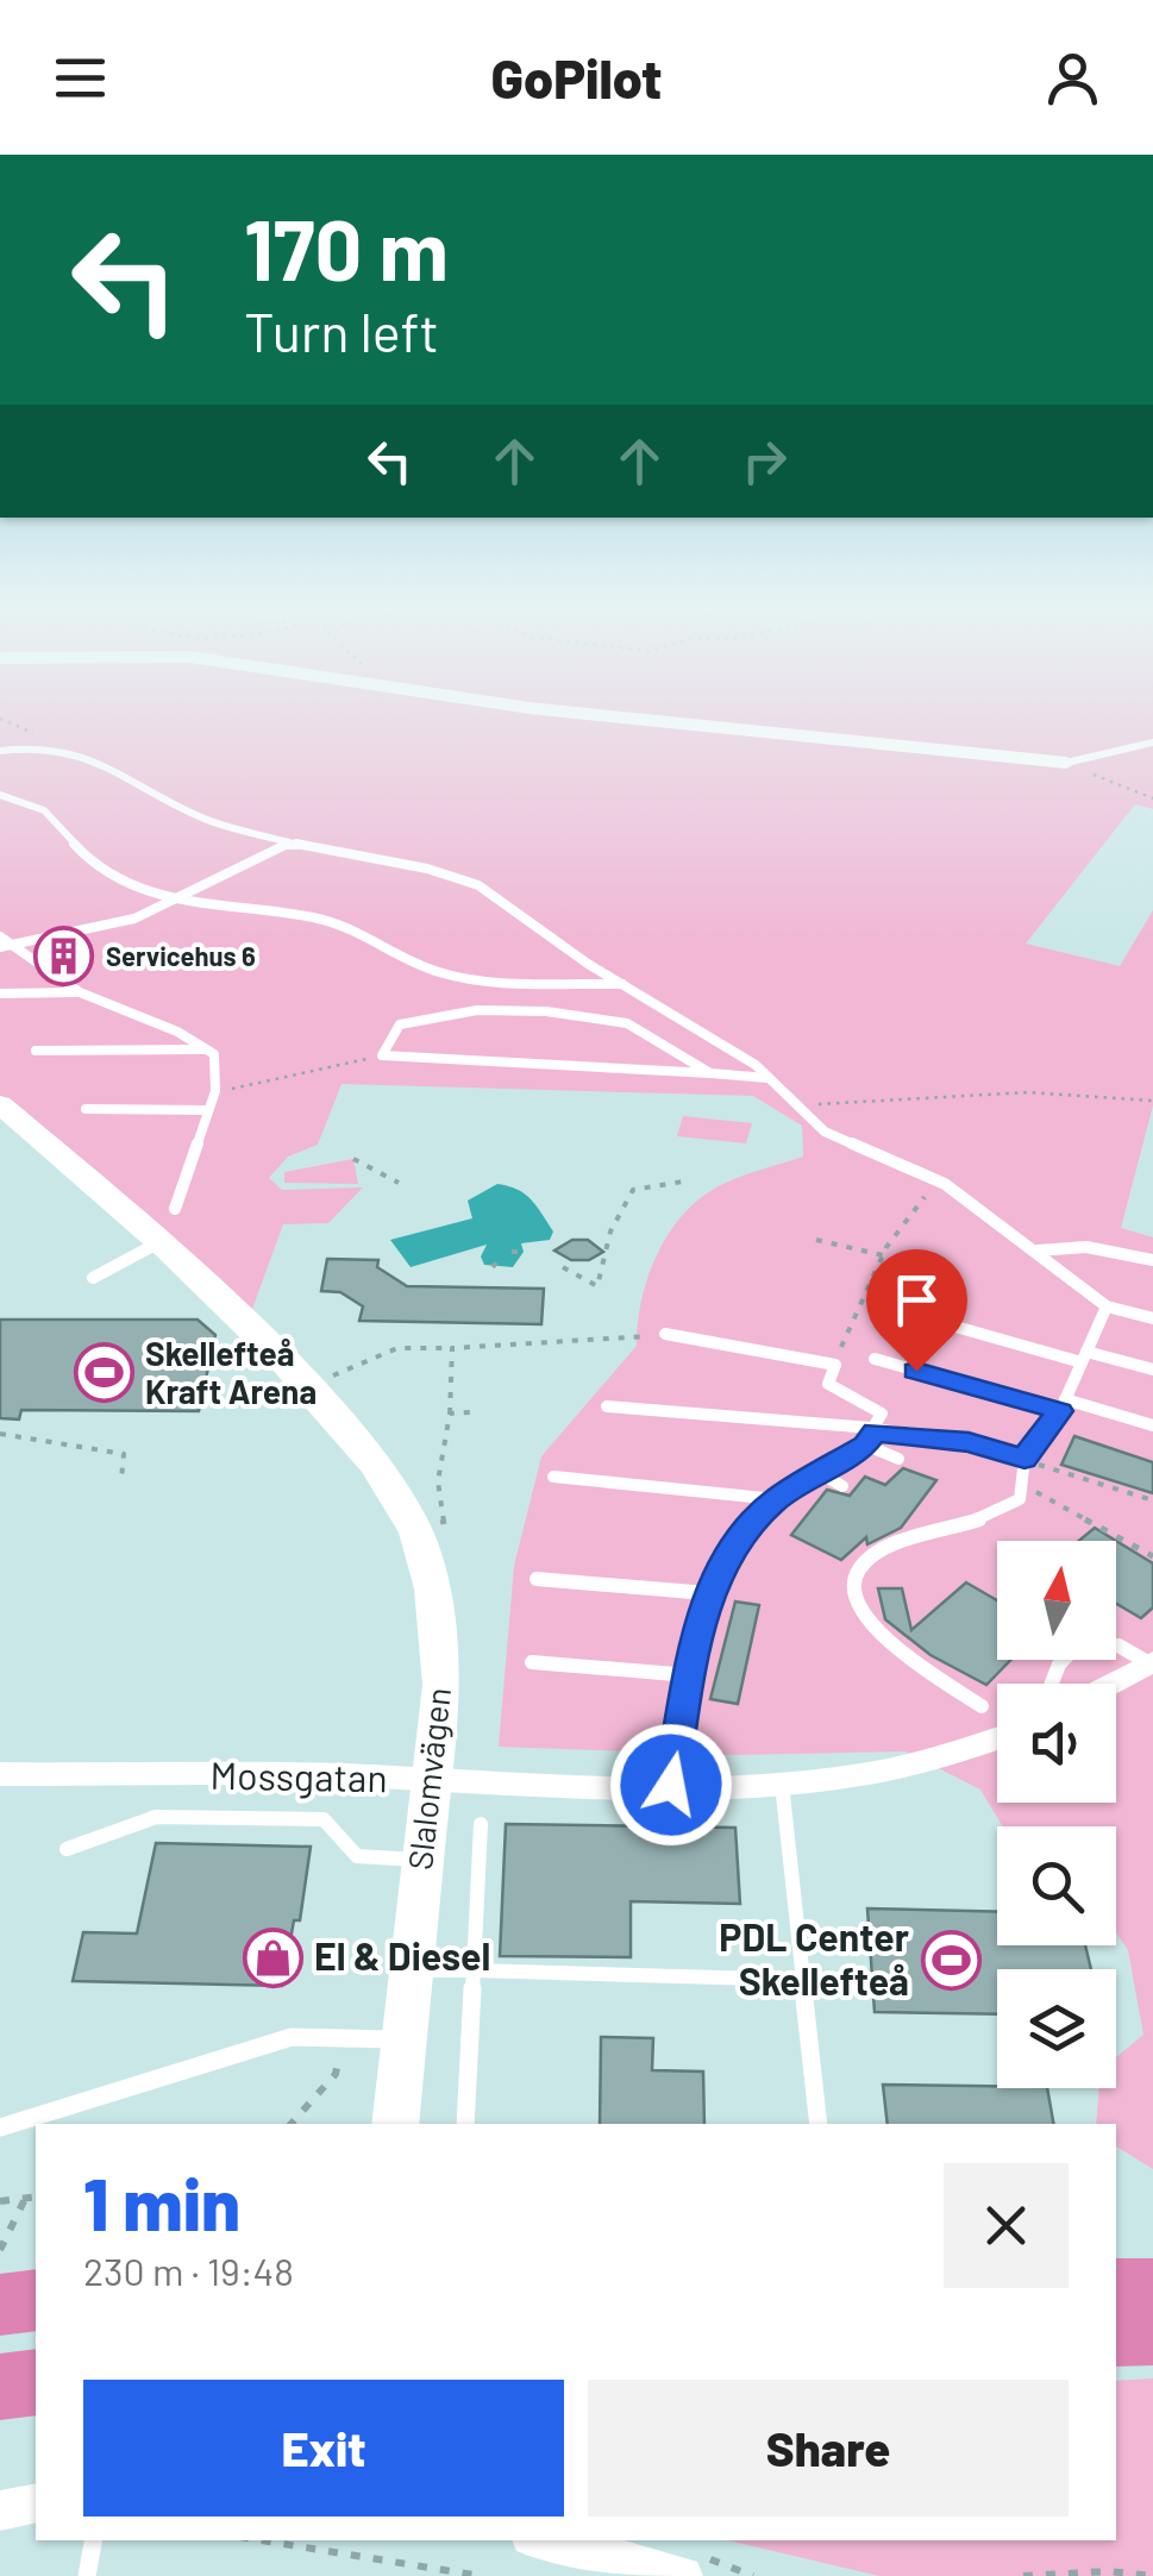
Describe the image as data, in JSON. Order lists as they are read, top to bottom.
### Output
{
  "streets": {
    "street": ["Mossgatan", "Slalomvägen"]
  },
  "crossings": [
    ["Mossgatan", "Slalomvägen"]
  ],
  "places": {
    "building": ["Servicehus 6"],
    "sports": ["Skellefteå Kraft Arena", "PDL Center Skellefteå"],
    "shop": ["El & Diesel"]
  },
  "north": "top",
  "page": {
    "header": "GoPilot",
    "turn": ["170 m", "Turn left"],
    "heading": ["1 min", "230 m · 19:48"],
    "buttons": ["Exit", "Share"]
  }
}
